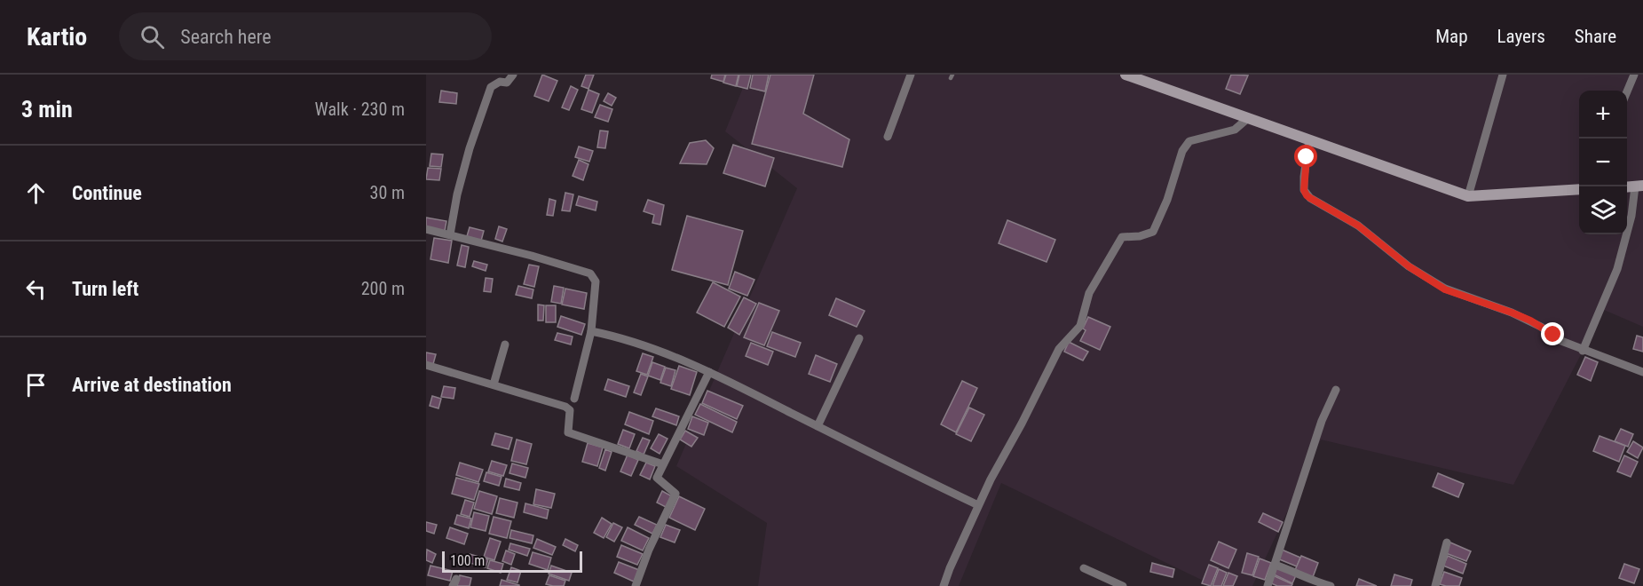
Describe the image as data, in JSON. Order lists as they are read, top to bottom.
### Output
{
  "scale_bar": "100 m",
  "page": {
    "header": "Kartio",
    "search": "Search here",
    "nav": ["Map", "Layers", "Share"],
    "heading": ["3 min", "Walk · 230 m"],
    "map_buttons": ["+", "−"],
    "list": [
      ["Continue", "30 m"],
      ["Turn left", "200 m"],
      "Arrive at destination"
    ],
    "scale": "100 m"
  }
}
